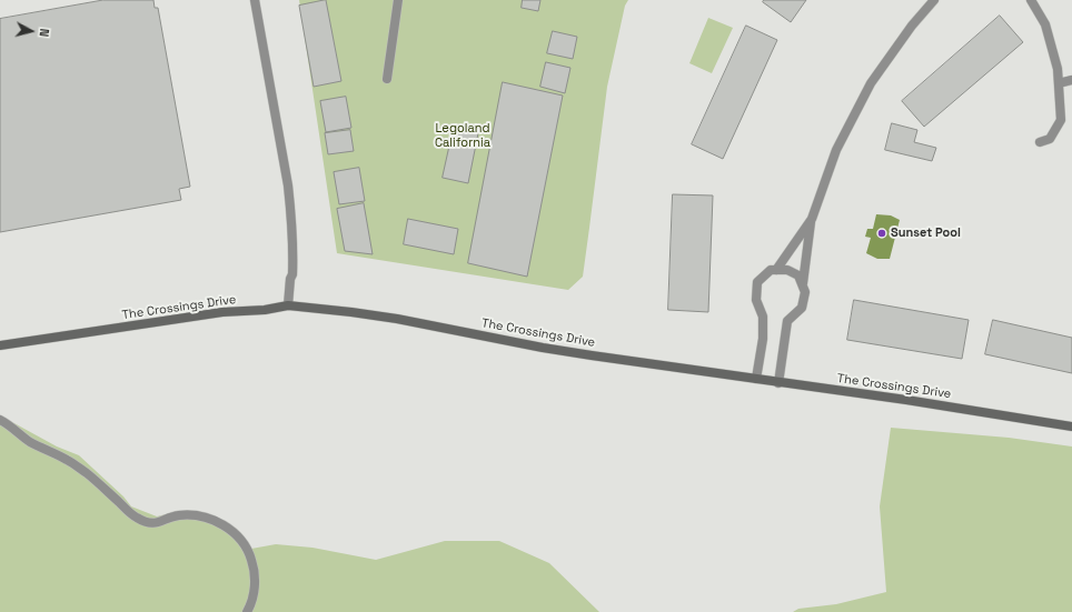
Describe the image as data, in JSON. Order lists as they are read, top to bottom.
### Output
{
  "streets": {
    "street": ["The Crossings Drive"]
  },
  "parks": ["Legoland California"],
  "places": ["Sunset Pool"],
  "north": "right"
}
